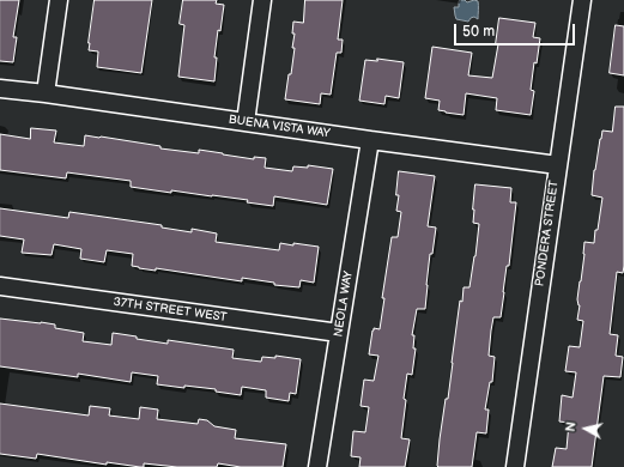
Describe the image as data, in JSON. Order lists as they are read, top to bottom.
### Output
{
  "streets": {
    "street": [
      "BUENA VISTA WAY",
      "PONDERA STREET",
      "NEOLA WAY",
      "37TH STREET WEST"
    ]
  },
  "crossings": [
    ["BUENA VISTA WAY", "PONDERA STREET"],
    ["BUENA VISTA WAY", "NEOLA WAY"],
    ["NEOLA WAY", "37TH STREET WEST"]
  ],
  "scale_bar": "50 m",
  "north": "left"
}
